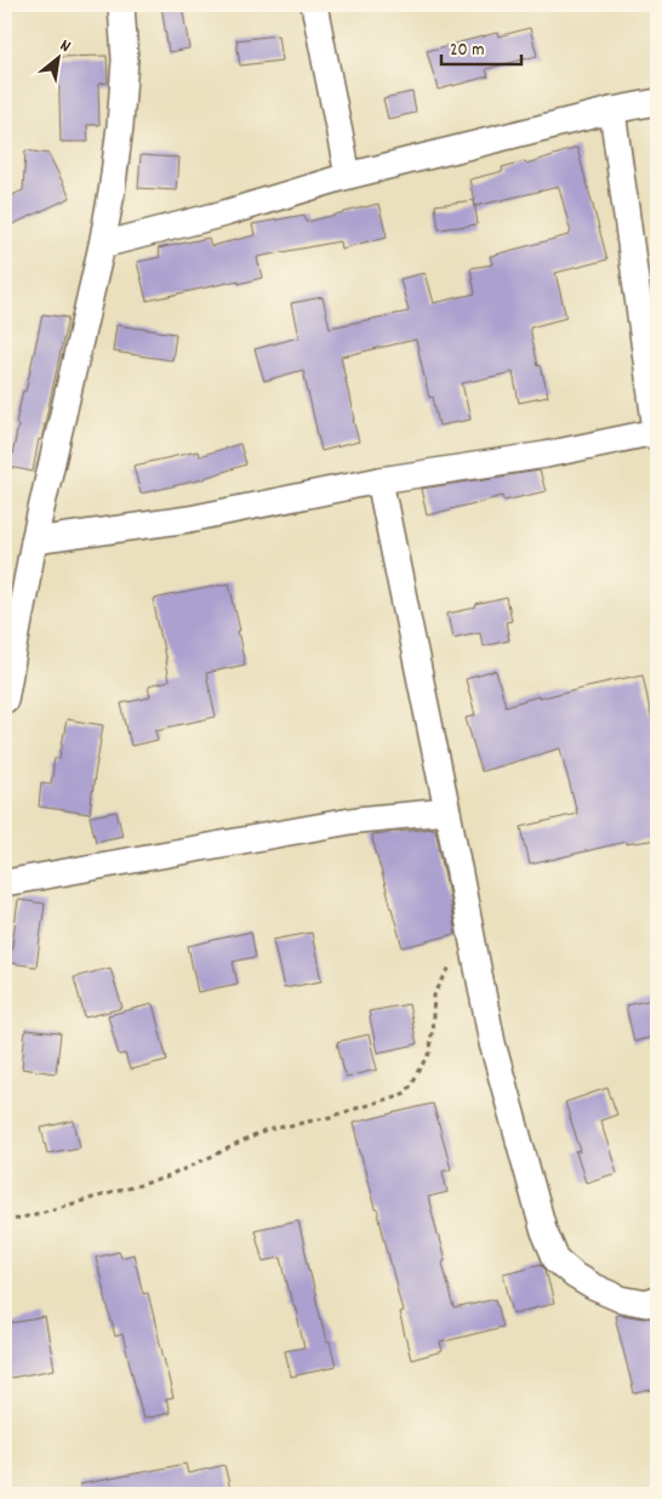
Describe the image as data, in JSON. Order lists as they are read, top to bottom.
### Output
{
  "scale_bar": "20 m",
  "north": "top right"
}
